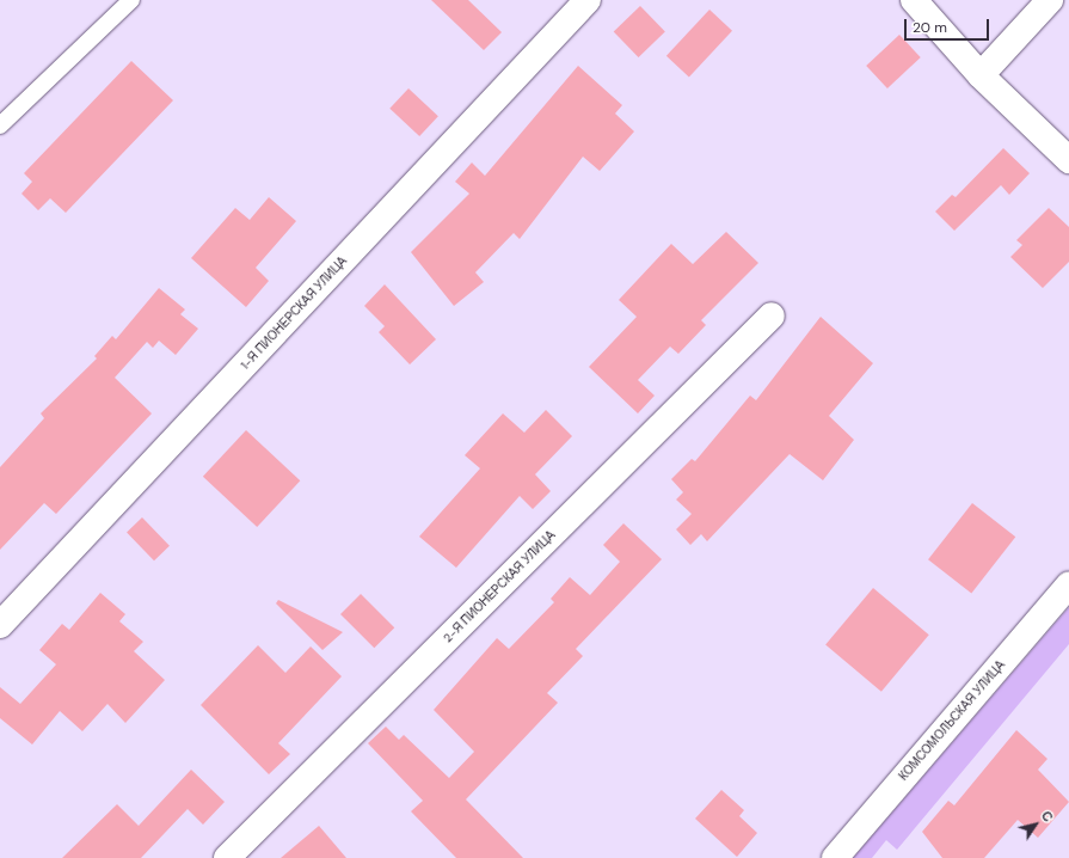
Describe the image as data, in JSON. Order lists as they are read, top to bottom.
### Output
{
  "streets": {
    "street": ["1-Я ПИОНЕРСКАЯ УЛИЦА", "2-Я ПИОНЕРСКАЯ УЛИЦА", "КОМСОМОЛЬСКАЯ УЛИЦА"]
  },
  "scale_bar": "20 m",
  "north": "top right"
}
